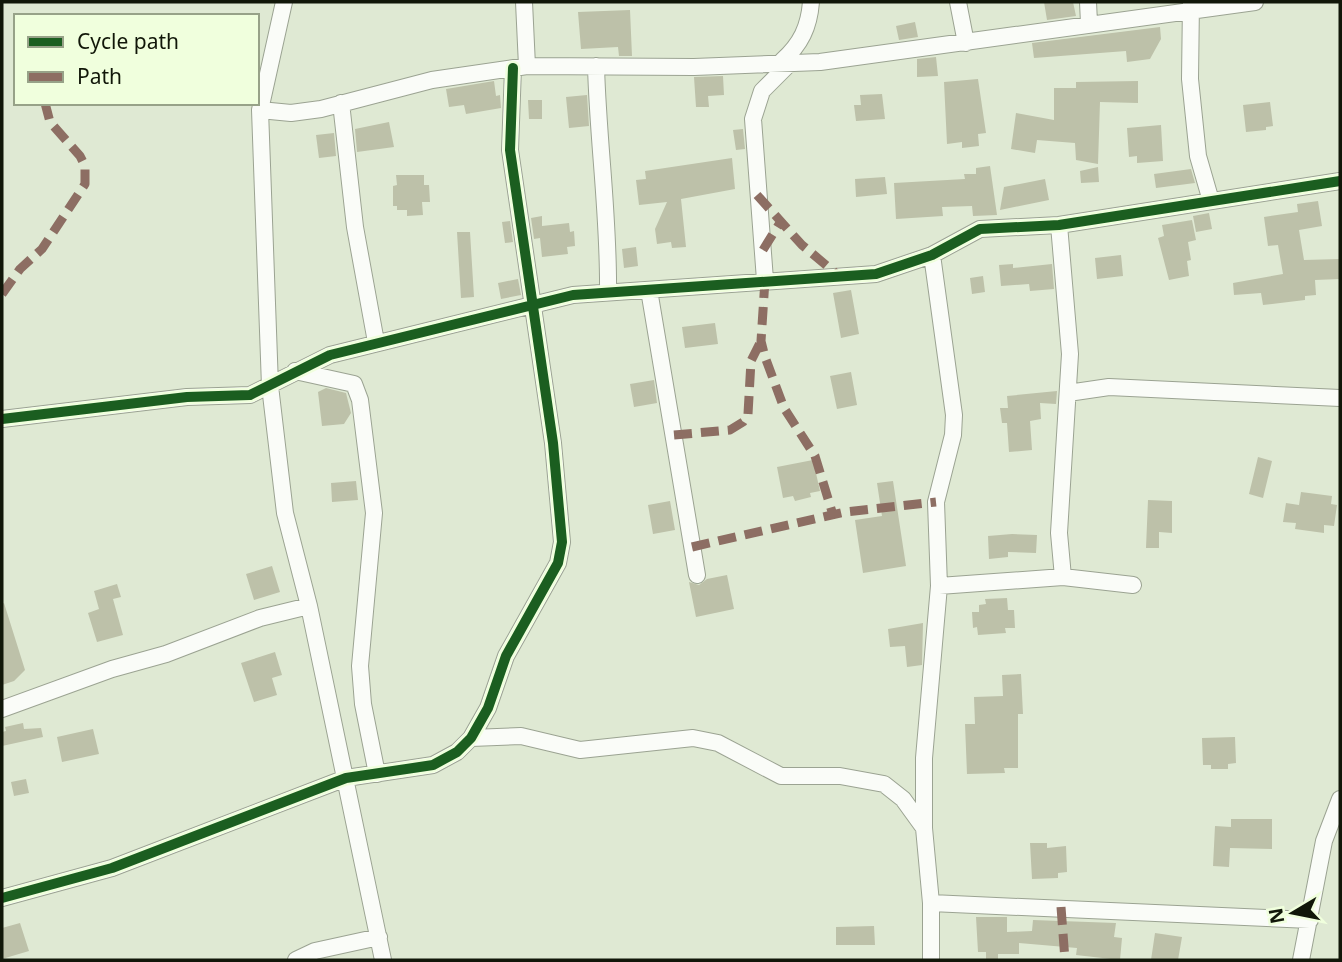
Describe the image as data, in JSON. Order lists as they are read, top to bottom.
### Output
{
  "legend": ["Cycle path", "Path"],
  "north": "left"
}
